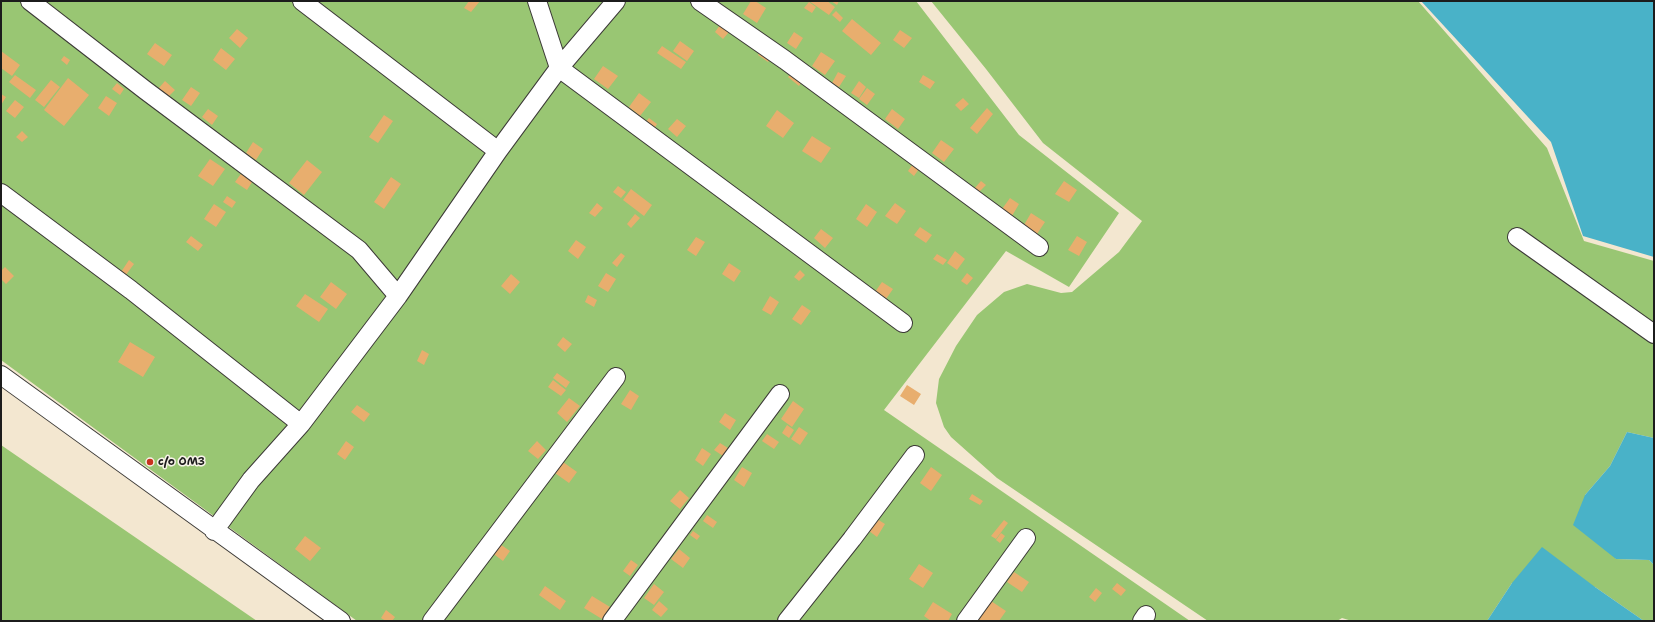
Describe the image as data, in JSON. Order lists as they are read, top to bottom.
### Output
{
  "places": ["с/о ОМЗ"]
}
